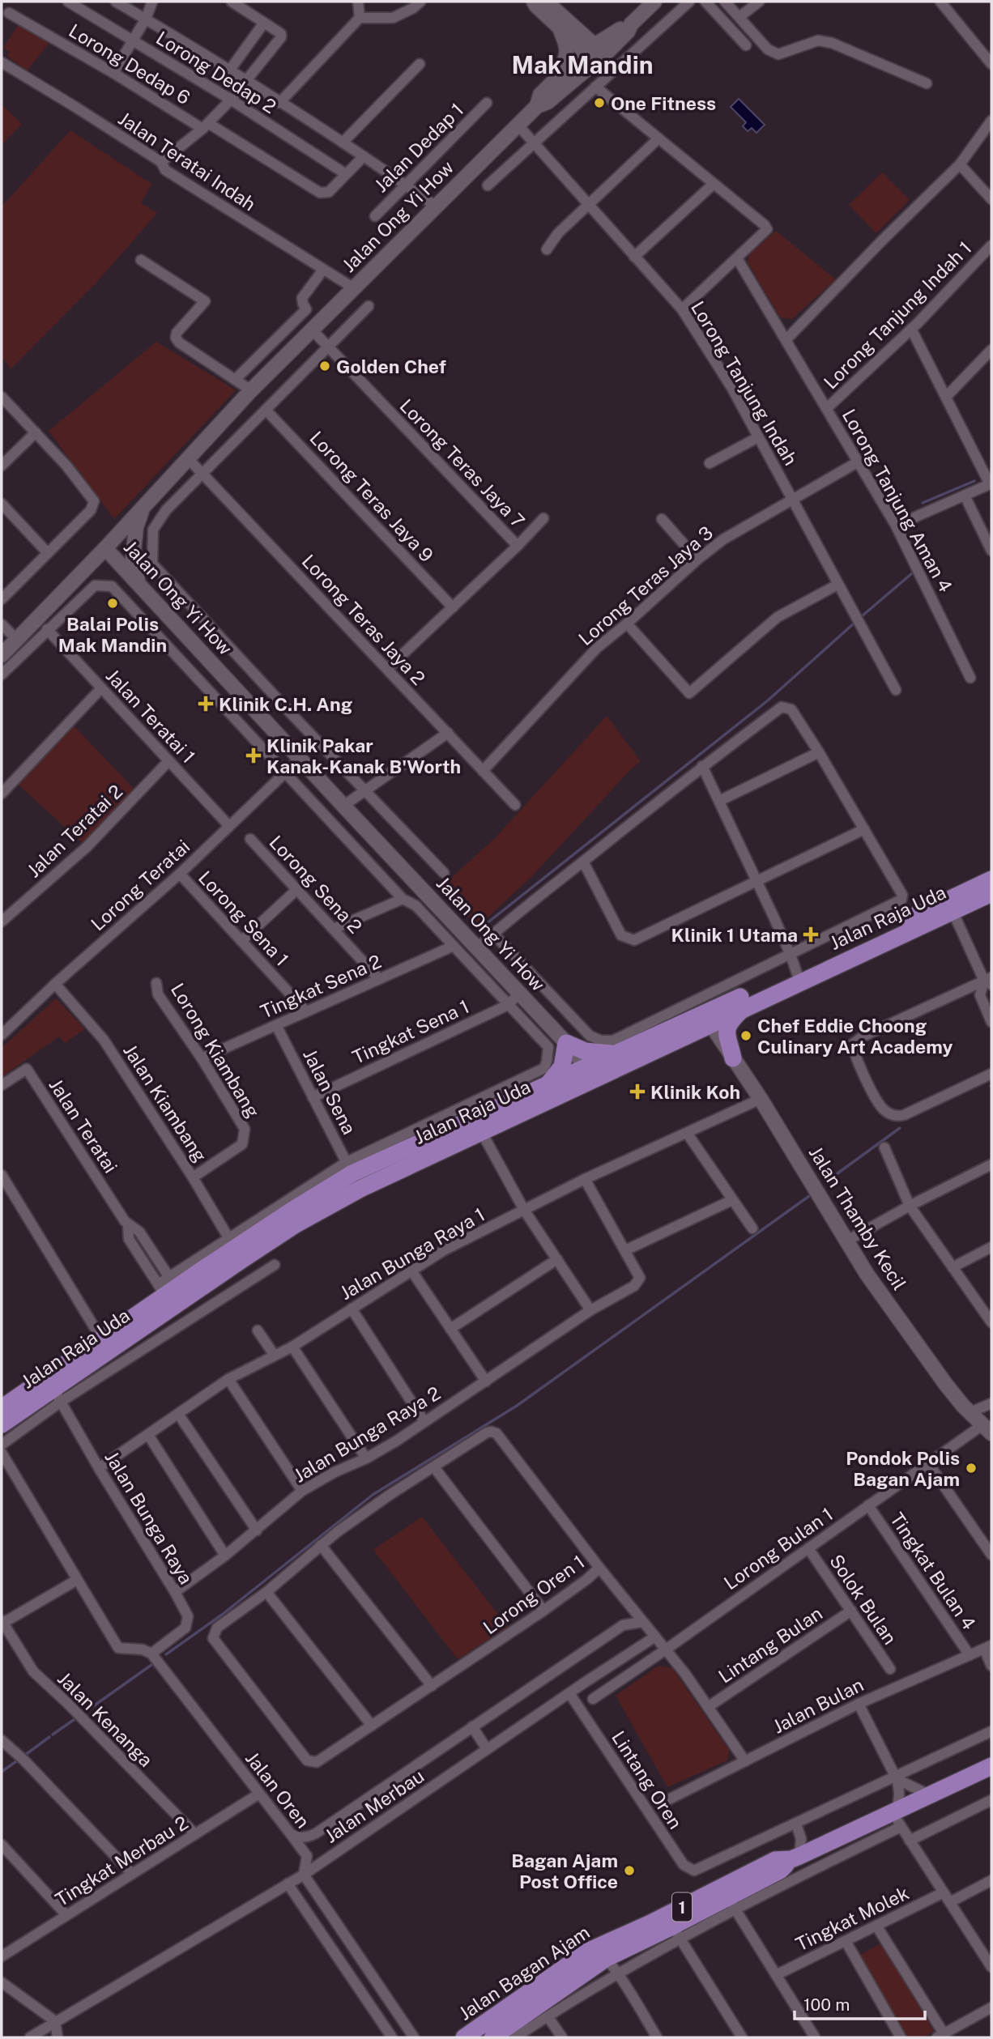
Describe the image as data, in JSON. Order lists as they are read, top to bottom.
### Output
{
  "streets": {
    "main road": [
      "Jalan Ong Yi How",
      "Jalan Raja Uda",
      "Jalan Thamby Kecil",
      "1",
      "Jalan Bagan Ajam"
    ],
    "street": [
      "Lorong Dedap 6",
      "Lorong Dedap 2",
      "Jalan Dedap 1",
      "Jalan Teratai Indah",
      "Lorong Tanjung Indah 1",
      "Lorong Tanjung Indah",
      "Lorong Teras Jaya 7",
      "Lorong Teras Jaya 9",
      "Lorong Tanjung Aman 4",
      "Lorong Teras Jaya 3",
      "Lorong Teras Jaya 2",
      "Jalan Teratai 1",
      "Jalan Teratai 2",
      "Lorong Sena 2",
      "Lorong Teratai",
      "Lorong Sena 1",
      "Tingkat Sena 2",
      "Tingkat Sena 1",
      "Lorong Kiambang",
      "Jalan Sena",
      "Jalan Kiambang",
      "Jalan Teratai",
      "Jalan Bunga Raya 1",
      "Jalan Bunga Raya 2",
      "Jalan Bunga Raya",
      "Lorong Bulan 1",
      "Tingkat Bulan 4",
      "Lorong Oren 1",
      "Solok Bulan",
      "Lintang Bulan",
      "Jalan Bulan",
      "Jalan Kenanga",
      "Lintang Oren",
      "Jalan Oren",
      "Jalan Merbau",
      "Tingkat Merbau 2",
      "Tingkat Molek"
    ]
  },
  "crossings": [
    ["Lorong Dedap 6", "Lorong Dedap 2"],
    ["Jalan Teratai Indah", "Jalan Ong Yi How"],
    ["Jalan Ong Yi How", "Lorong Tanjung Indah"],
    ["Jalan Ong Yi How", "Lorong Teras Jaya 7"],
    ["Jalan Ong Yi How", "Lorong Teras Jaya 9"],
    ["Jalan Ong Yi How", "Lorong Teras Jaya 2"],
    ["Jalan Ong Yi How", "Jalan Teratai 1"],
    ["Jalan Ong Yi How", "Lorong Teratai"],
    ["Jalan Ong Yi How", "Jalan Raja Uda"],
    ["Jalan Ong Yi How", "Tingkat Sena 2"],
    ["Jalan Ong Yi How", "Tingkat Sena 1"],
    ["Lorong Tanjung Indah 1", "Lorong Tanjung Aman 4"],
    ["Lorong Tanjung Indah", "Lorong Teras Jaya 3"],
    ["Lorong Tanjung Aman 4", "Lorong Teras Jaya 3"],
    ["Lorong Teras Jaya 3", "Lorong Teras Jaya 2"],
    ["Jalan Teratai 1", "Jalan Teratai 2"],
    ["Jalan Teratai 1", "Lorong Teratai"],
    ["Lorong Sena 2", "Tingkat Sena 2"],
    ["Lorong Teratai", "Lorong Sena 1"],
    ["Lorong Teratai", "Jalan Kiambang"],
    ["Jalan Raja Uda", "Jalan Sena"],
    ["Jalan Raja Uda", "Jalan Kiambang"],
    ["Jalan Raja Uda", "Jalan Teratai"],
    ["Jalan Raja Uda", "Jalan Thamby Kecil"],
    ["Jalan Raja Uda", "Jalan Bunga Raya"],
    ["Lorong Sena 1", "Tingkat Sena 2"],
    ["Tingkat Sena 2", "Lorong Kiambang"],
    ["Tingkat Sena 2", "Jalan Sena"],
    ["Tingkat Sena 1", "Jalan Sena"],
    ["Lorong Kiambang", "Jalan Kiambang"],
    ["Jalan Thamby Kecil", "Jalan Bunga Raya 1"],
    ["Jalan Thamby Kecil", "Lorong Bulan 1"],
    ["Jalan Bunga Raya 1", "Jalan Bunga Raya"],
    ["Jalan Bunga Raya 2", "Jalan Bunga Raya"],
    ["Jalan Bunga Raya", "Jalan Oren"],
    ["Lorong Bulan 1", "Tingkat Bulan 4"],
    ["Lorong Bulan 1", "Solok Bulan"],
    ["Tingkat Bulan 4", "Jalan Bulan"],
    ["Solok Bulan", "Lintang Bulan"],
    ["Jalan Kenanga", "Tingkat Merbau 2"],
    ["Lintang Oren", "Jalan Merbau"],
    ["Jalan Oren", "Jalan Merbau"],
    ["Jalan Oren", "Tingkat Merbau 2"]
  ],
  "districts": ["Mak Mandin"],
  "places": {
    "other": [
      "One Fitness",
      "Golden Chef",
      "Balai Polis Mak Mandin",
      "Chef Eddie Choong Culinary Art Academy",
      "Pondok Polis Bagan Ajam",
      "Bagan Ajam Post Office"
    ],
    "health": [
      "Klinik C.H. Ang",
      "Klinik Pakar Kanak-Kanak B'Worth",
      "Klinik 1 Utama",
      "Klinik Koh"
    ]
  },
  "scale_bar": "100 m"
}
